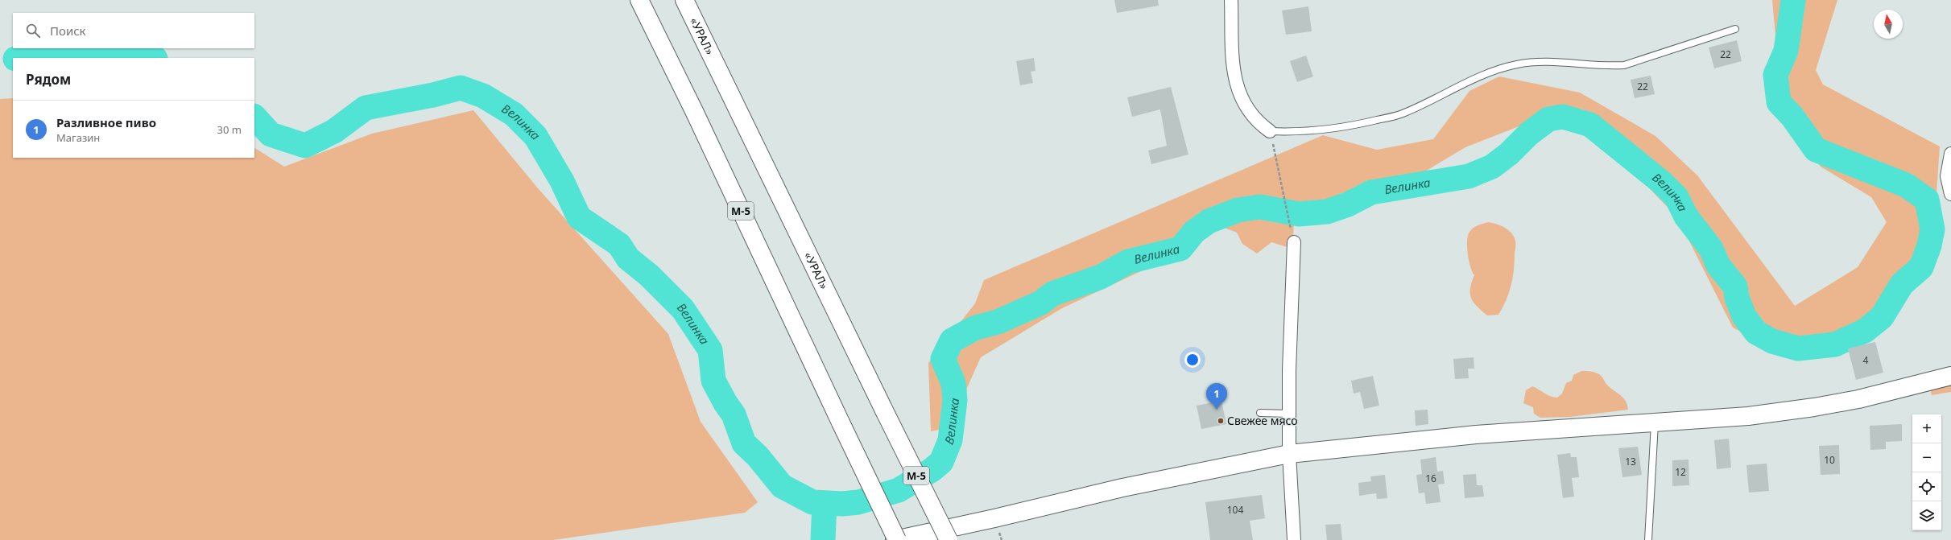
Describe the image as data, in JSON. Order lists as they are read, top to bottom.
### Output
{
  "streets": {
    "main road": ["«УРАЛ»", "М-5"]
  },
  "water": ["Велинка"],
  "places": ["Свежее мясо"],
  "house_numbers": [
    "22",
    "22",
    "4",
    "10",
    "13",
    "12",
    "16",
    "104"
  ],
  "north": "top",
  "page": {
    "search": "Поиск",
    "heading": "Рядом",
    "list": [
      {
        "mark": "1",
        "name": "Разливное пиво",
        "note": "Магазин",
        "value": "30 m"
      }
    ],
    "pins": "1",
    "map_buttons": ["+", "−"]
  }
}
